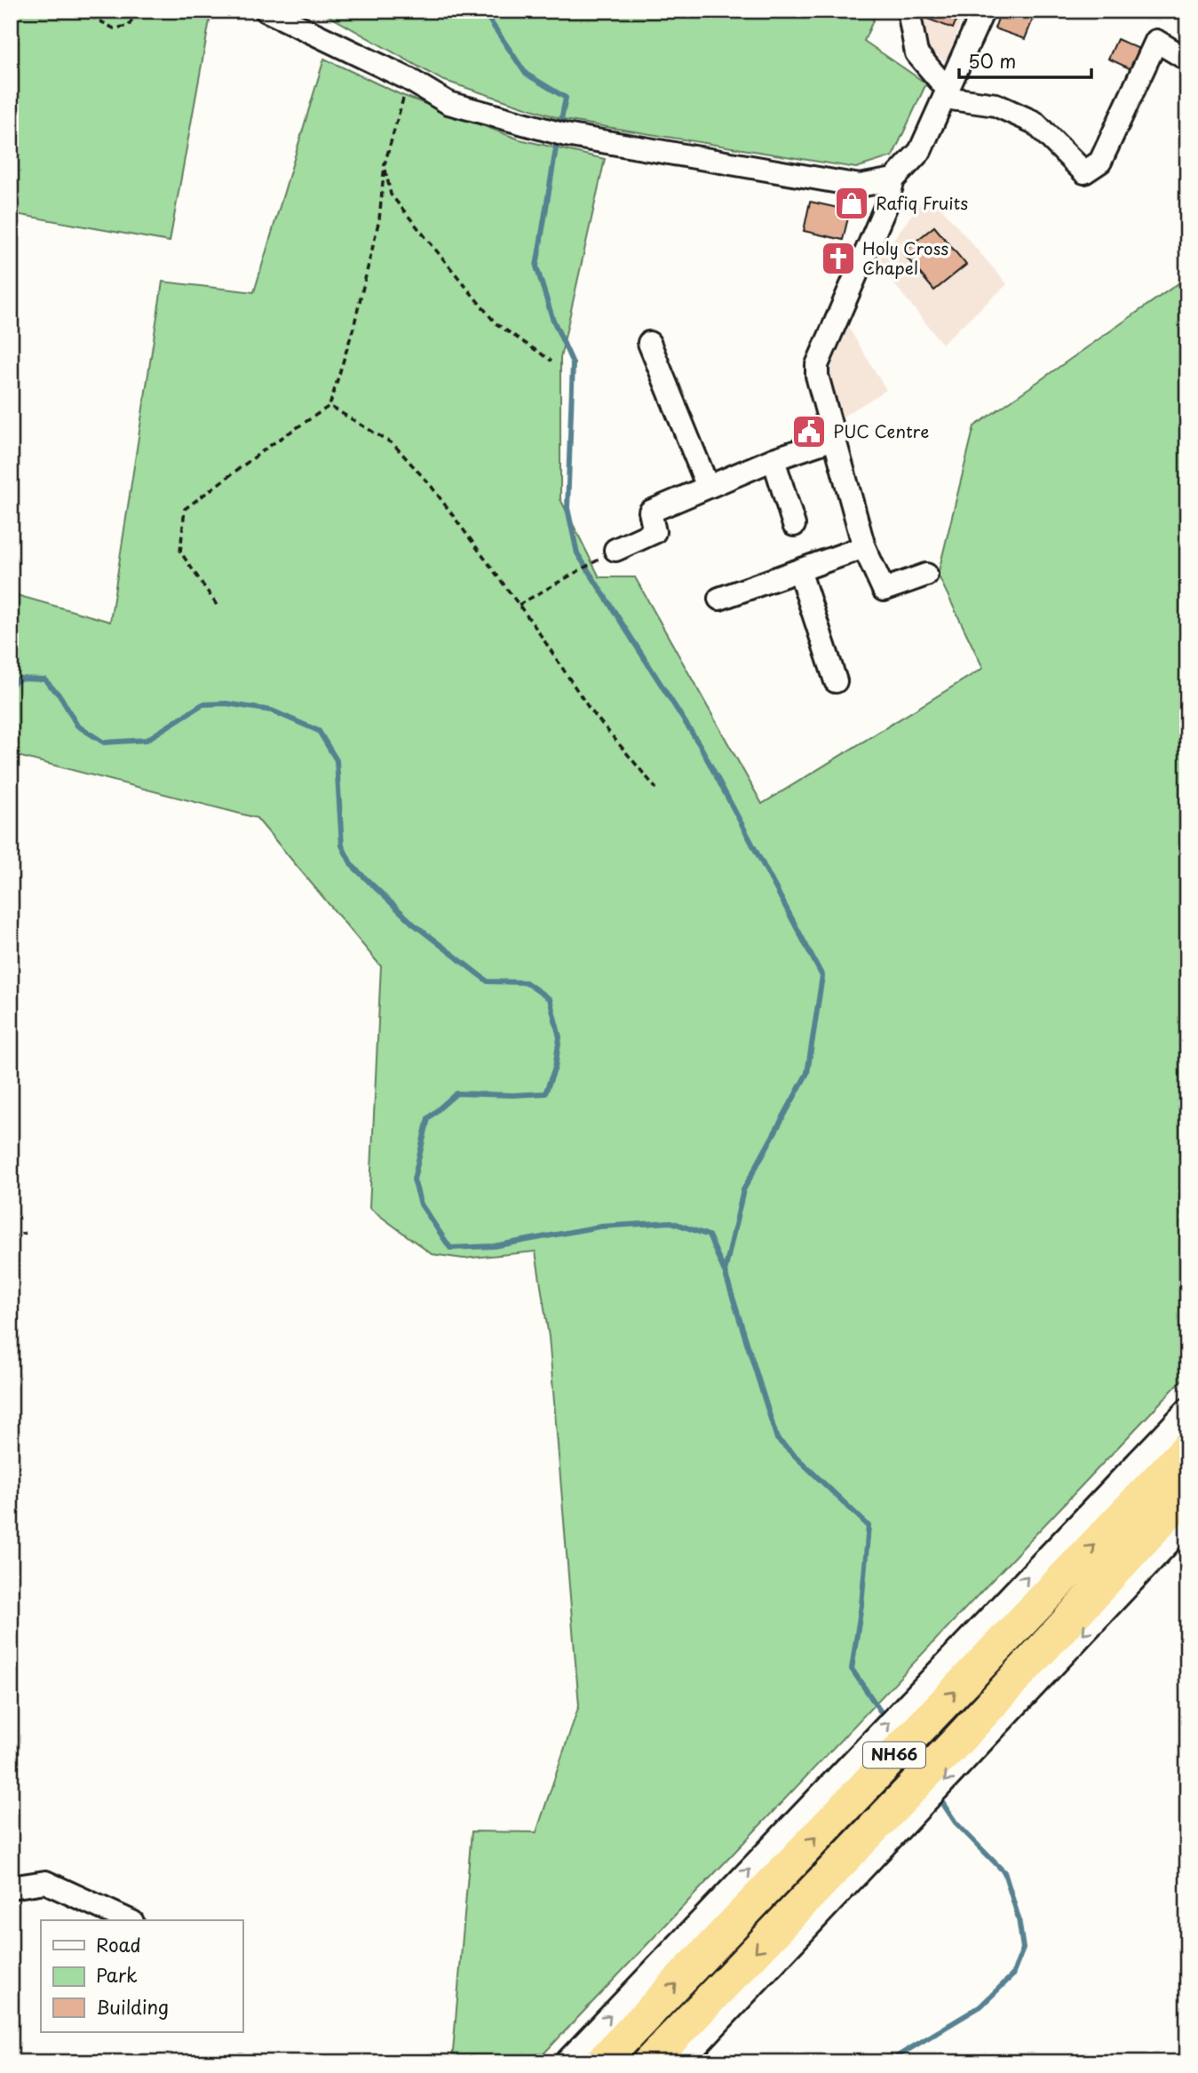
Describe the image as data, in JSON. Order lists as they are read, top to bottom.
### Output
{
  "streets": {
    "highway": ["NH66"]
  },
  "places": {
    "shop": ["Rafiq Fruits"],
    "church": ["Holy Cross Chapel"],
    "public building": ["PUC Centre"]
  },
  "legend": ["Road", "Park", "Building"],
  "scale_bar": "50 m"
}
